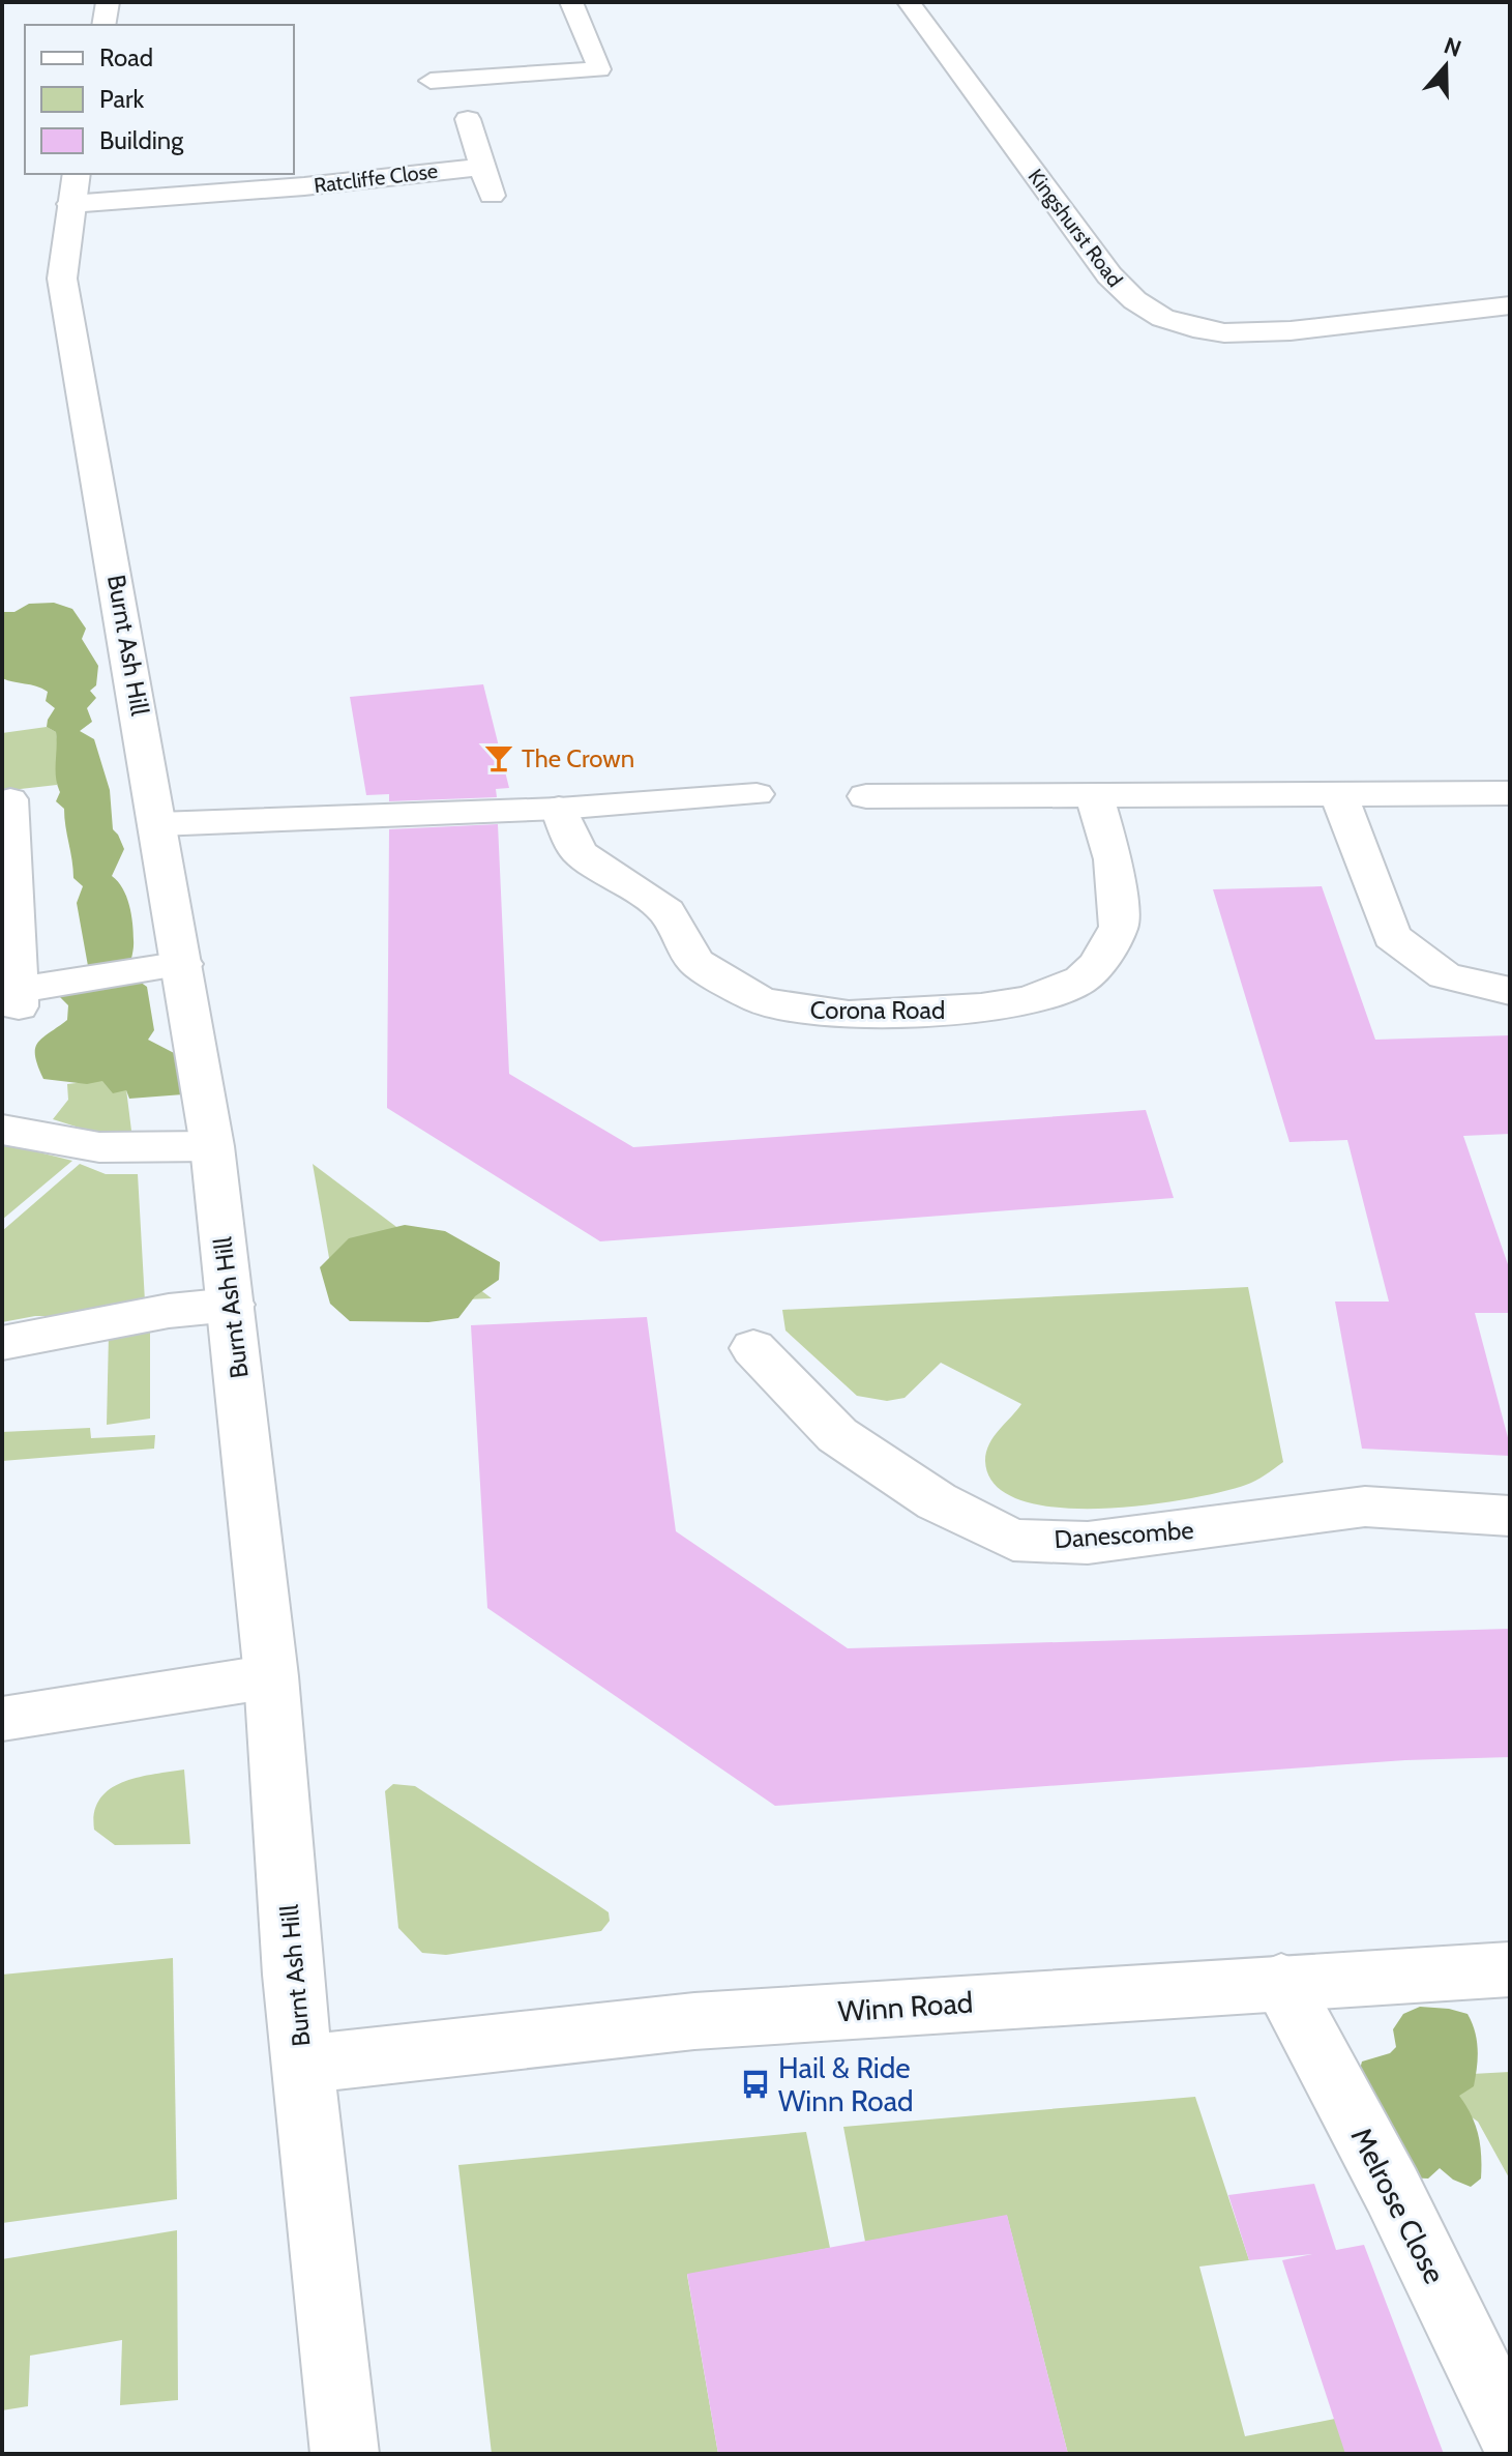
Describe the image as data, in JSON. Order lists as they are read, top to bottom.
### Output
{
  "streets": {
    "street": [
      "Ratcliffe Close",
      "Kingshurst Road",
      "Burnt Ash Hill",
      "Corona Road",
      "Danescombe",
      "Winn Road",
      "Melrose Close"
    ]
  },
  "crossings": [
    ["Ratcliffe Close", "Burnt Ash Hill"],
    ["Burnt Ash Hill", "Winn Road"],
    ["Winn Road", "Melrose Close"]
  ],
  "places": {
    "bar": ["The Crown"],
    "bus stop": ["Hail & Ride Winn Road"]
  },
  "legend": ["Road", "Park", "Building"],
  "north": "top"
}
